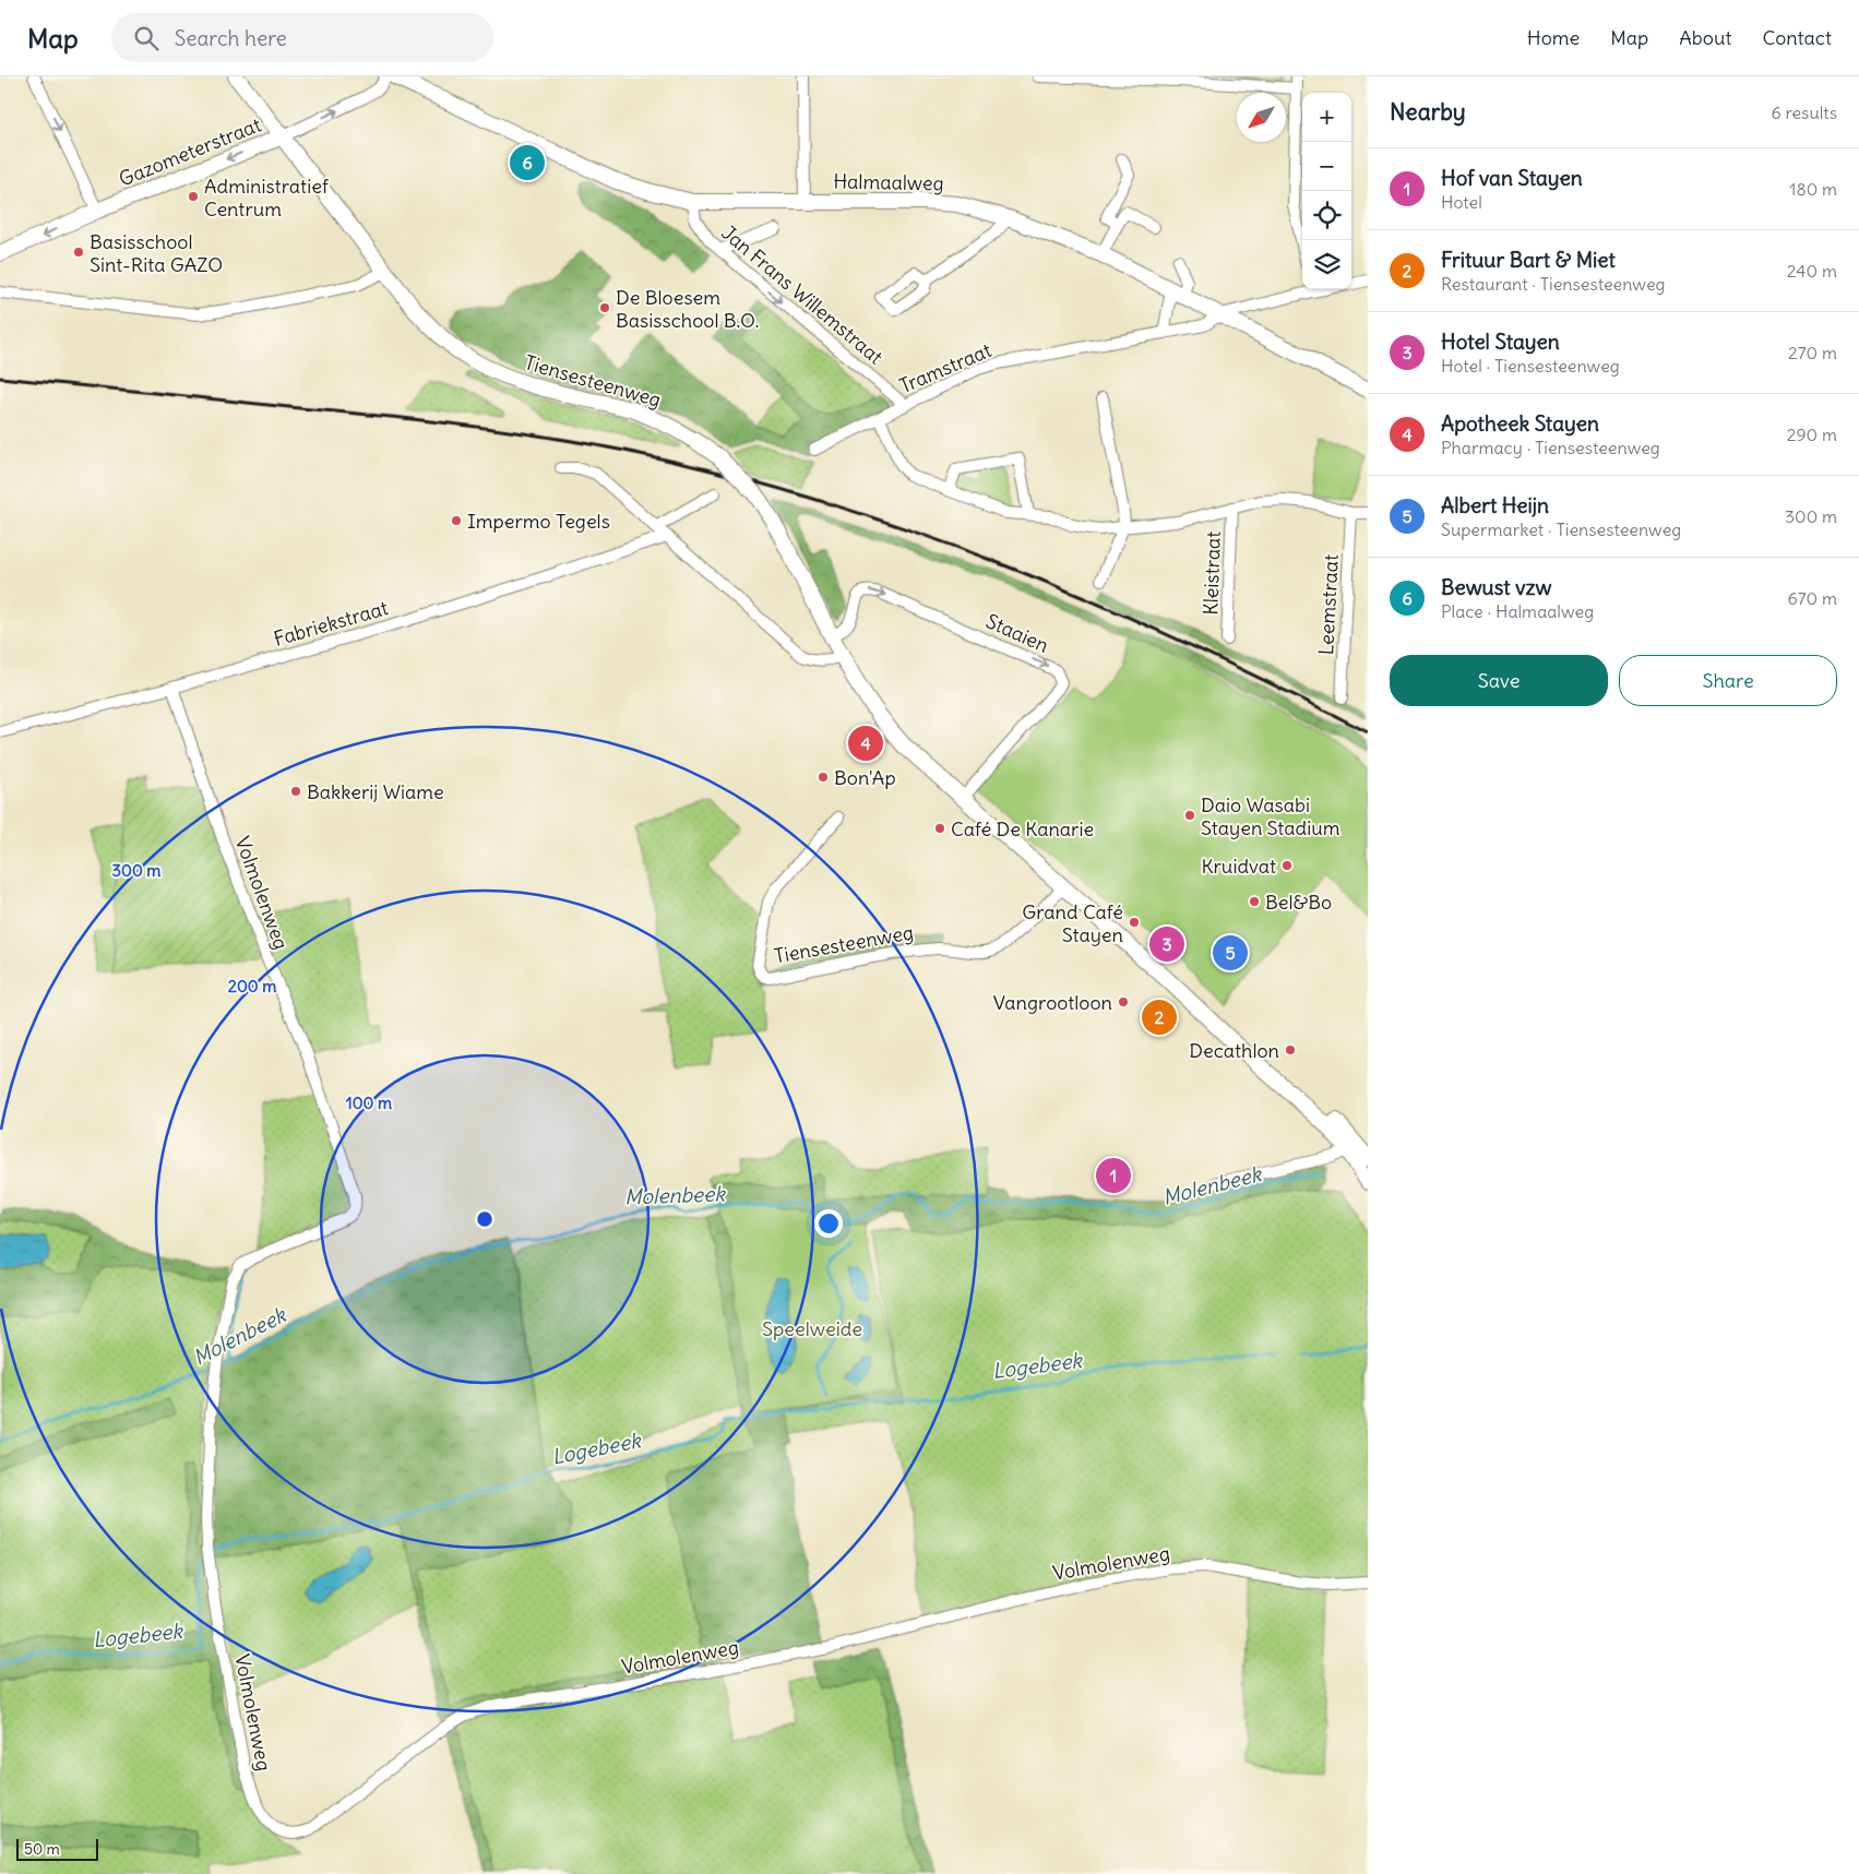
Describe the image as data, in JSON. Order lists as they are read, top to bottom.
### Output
{
  "streets": {
    "main road": ["Gazometerstraat", "Halmaalweg", "Tiensesteenweg"],
    "street": [
      "Jan Frans Willemstraat",
      "Tramstraat",
      "Kleistraat",
      "Leemstraat",
      "Fabriekstraat",
      "Staaien",
      "Volmolenweg"
    ]
  },
  "crossings": [
    ["Gazometerstraat", "Tiensesteenweg"],
    ["Halmaalweg", "Jan Frans Willemstraat"],
    ["Halmaalweg", "Tramstraat"],
    ["Jan Frans Willemstraat", "Tramstraat"],
    ["Tiensesteenweg", "Staaien"],
    ["Fabriekstraat", "Volmolenweg"]
  ],
  "one_way": ["Jan Frans Willemstraat"],
  "water": ["Molenbeek", "Logebeek"],
  "parks": ["Speelweide"],
  "places": [
    "Administratief Centrum",
    "Basisschool Sint-Rita GAZO",
    "De Bloesem Basisschool B.O.",
    "Impermo Tegels",
    "Bon'Ap",
    "Bakkerij Wiame",
    "Daio Wasabi Stayen Stadium",
    "Café De Kanarie",
    "Kruidvat",
    "Bel&Bo",
    "Grand Café Stayen",
    "Vangrootloon",
    "Decathlon"
  ],
  "scale_bar": "50 m",
  "north": "bottom left",
  "page": {
    "header": "Map",
    "search": "Search here",
    "nav": [
      "Home",
      "Map",
      "About",
      "Contact"
    ],
    "heading": ["Nearby", "6 results"],
    "map_buttons": ["+", "−"],
    "pins": [
      "6",
      "4",
      "3",
      "5",
      "2",
      "1"
    ],
    "list": [
      {
        "mark": "1",
        "name": "Hof van Stayen",
        "note": "Hotel",
        "value": "180 m"
      },
      {
        "mark": "2",
        "name": "Frituur Bart & Miet",
        "note": "Restaurant · Tiensesteenweg",
        "value": "240 m"
      },
      {
        "mark": "3",
        "name": "Hotel Stayen",
        "note": "Hotel · Tiensesteenweg",
        "value": "270 m"
      },
      {
        "mark": "4",
        "name": "Apotheek Stayen",
        "note": "Pharmacy · Tiensesteenweg",
        "value": "290 m"
      },
      {
        "mark": "5",
        "name": "Albert Heijn",
        "note": "Supermarket · Tiensesteenweg",
        "value": "300 m"
      },
      {
        "mark": "6",
        "name": "Bewust vzw",
        "note": "Place · Halmaalweg",
        "value": "670 m"
      }
    ],
    "buttons": ["Save", "Share"],
    "scale": "50 m"
  },
  "rings": ["300 m", "200 m", "100 m"]
}
